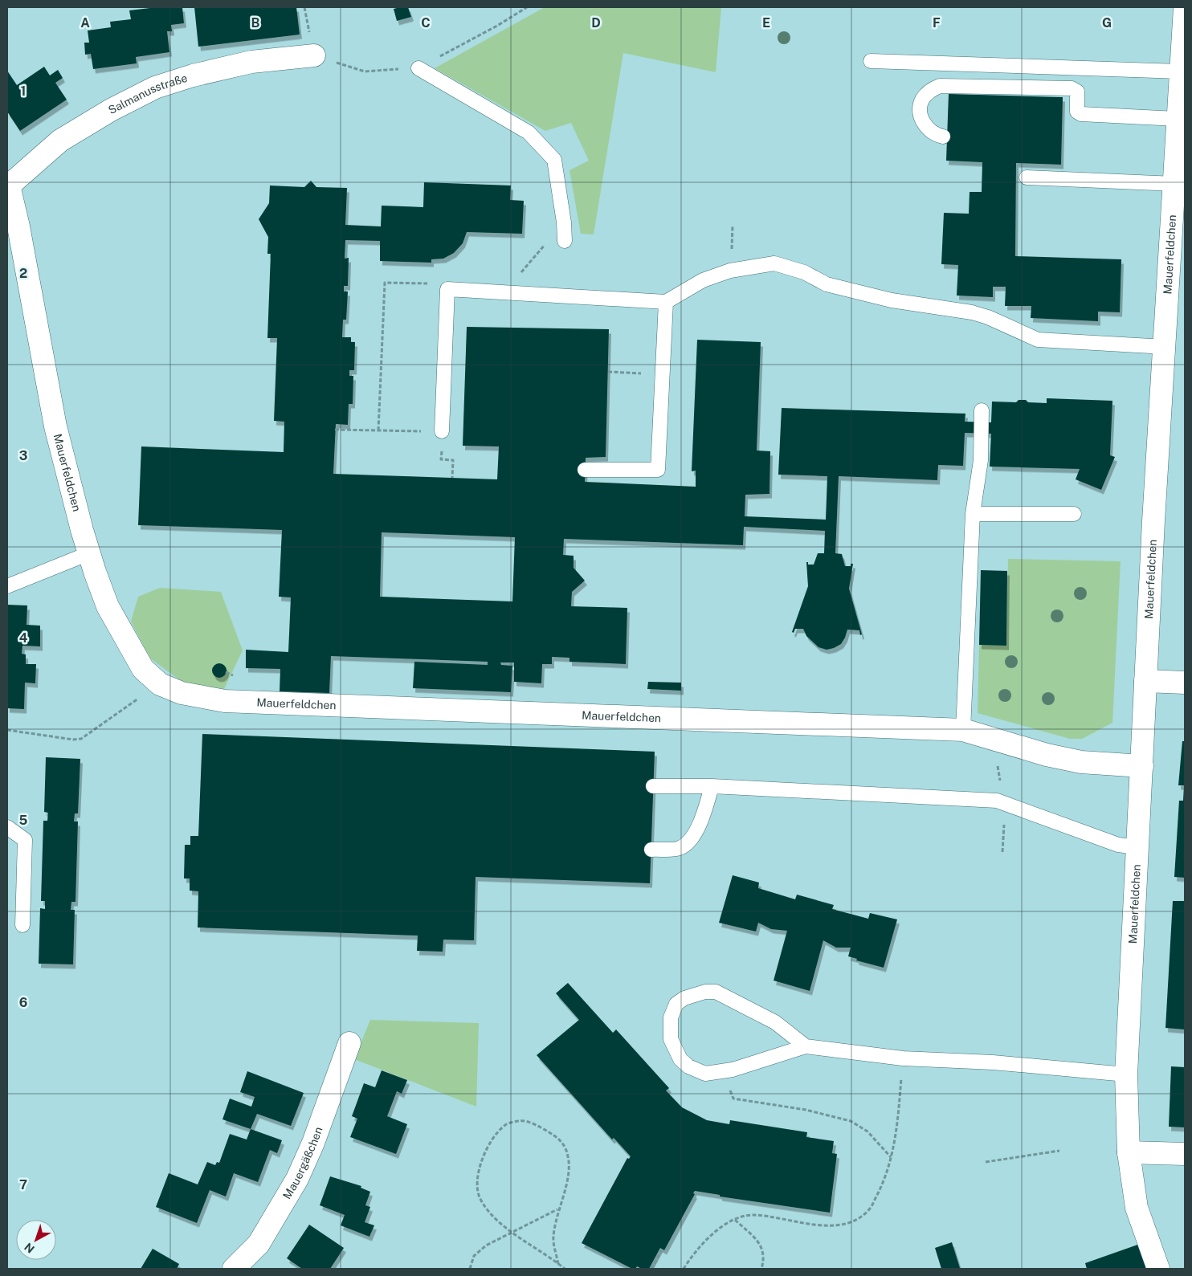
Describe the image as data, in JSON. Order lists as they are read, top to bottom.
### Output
{
  "streets": {
    "street": ["Salmanusstraße", "Mauerfeldchen", "Mauergäßchen"]
  },
  "crossings": [
    ["Salmanusstraße", "Mauerfeldchen"]
  ],
  "north": "bottom left",
  "grid": {
    "columns": [
      "A",
      "B",
      "C",
      "D",
      "E",
      "F",
      "G"
    ],
    "rows": [
      "1",
      "2",
      "3",
      "4",
      "5",
      "6",
      "7"
    ]
  }
}
